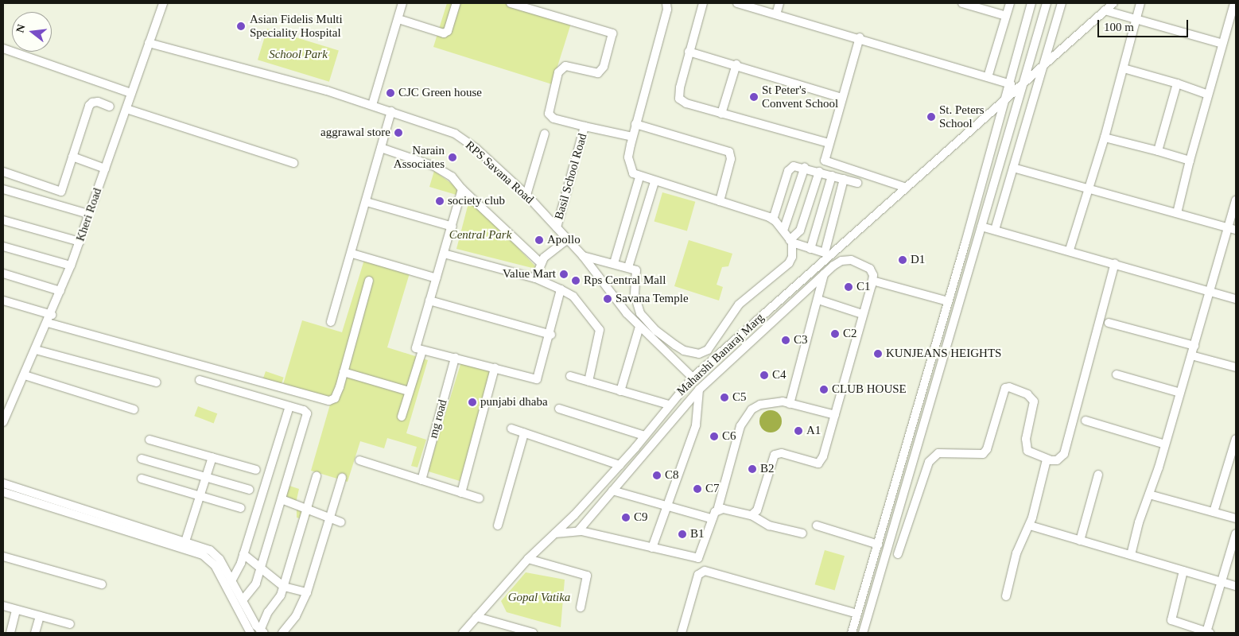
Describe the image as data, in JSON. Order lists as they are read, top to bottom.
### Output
{
  "streets": {
    "street": [
      "RPS Savana Road",
      "Basil School Road",
      "Kheri Road",
      "Maharshi Banaraj Marg",
      "mg road"
    ]
  },
  "crossings": [
    ["RPS Savana Road", "Basil School Road"],
    ["RPS Savana Road", "Kheri Road"],
    ["RPS Savana Road", "Maharshi Banaraj Marg"]
  ],
  "parks": ["School Park", "Central Park", "Gopal Vatika"],
  "places": [
    "Asian Fidelis Multi Speciality Hospital",
    "CJC Green house",
    "St Peter's Convent School",
    "St. Peters School",
    "aggrawal store",
    "Narain Associates",
    "society club",
    "Apollo",
    "D1",
    "Value Mart",
    "Rps Central Mall",
    "C1",
    "Savana Temple",
    "C2",
    "C3",
    "KUNJEANS HEIGHTS",
    "C4",
    "CLUB HOUSE",
    "C5",
    "punjabi dhaba",
    "A1",
    "C6",
    "B2",
    "C8",
    "C7",
    "C9",
    "B1"
  ],
  "scale_bar": "100 m",
  "north": "left"
}
